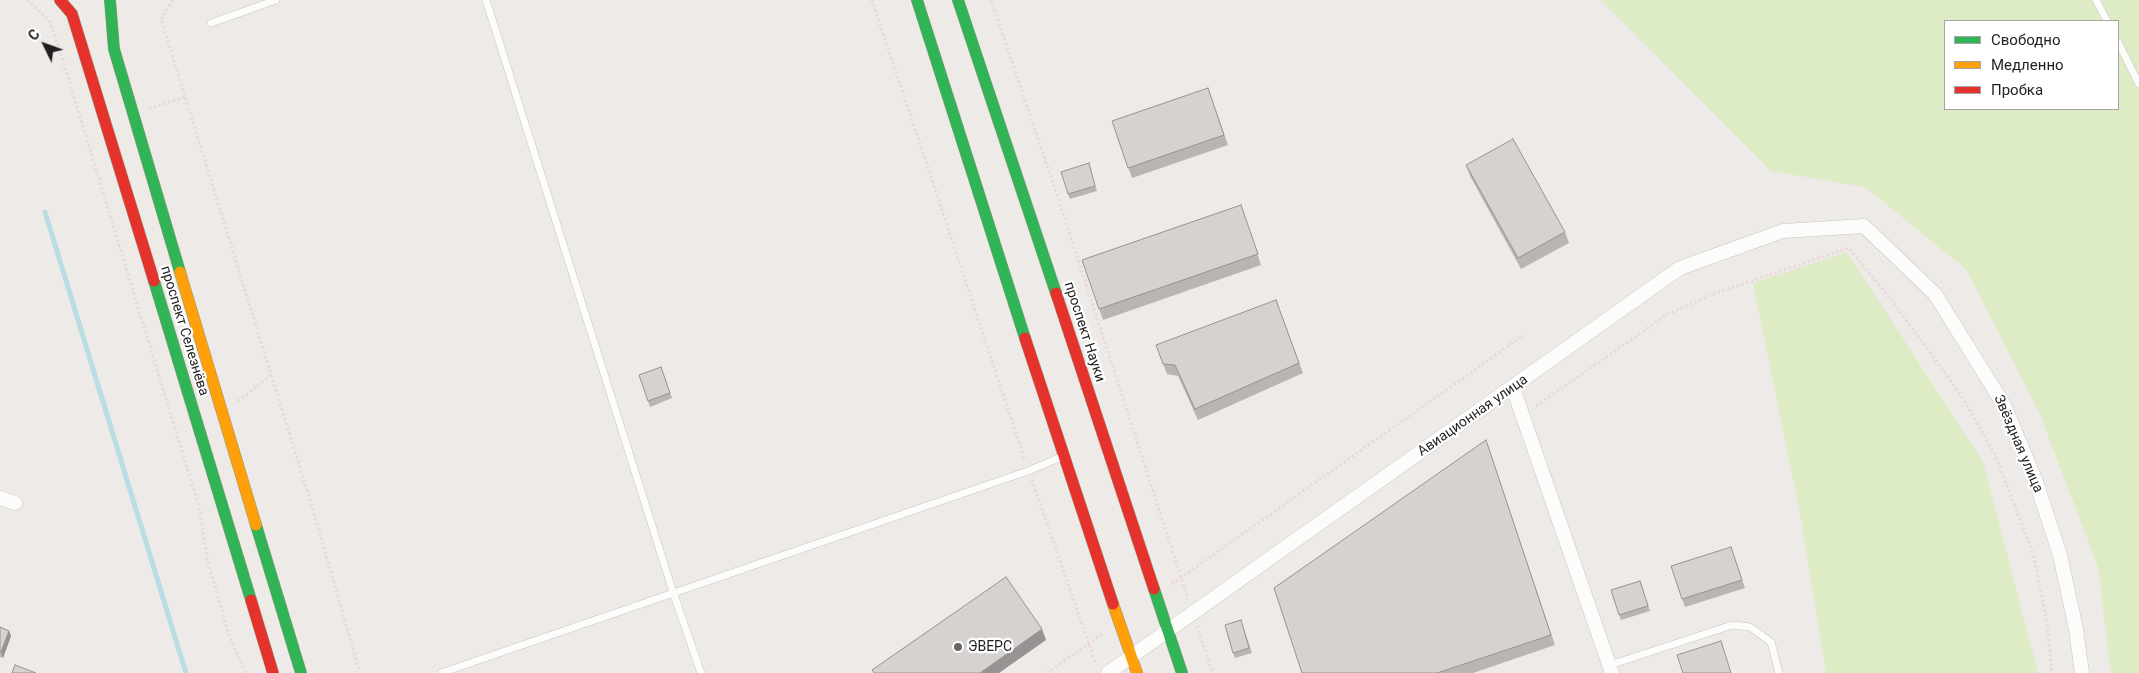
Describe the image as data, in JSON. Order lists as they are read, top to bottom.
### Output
{
  "streets": {
    "street": [
      "проспект Селезнёва",
      "проспект Науки",
      "Авиационная улица",
      "Звёздная улица"
    ]
  },
  "crossings": [
    ["проспект Науки", "Авиационная улица"],
    ["Авиационная улица", "Звёздная улица"]
  ],
  "places": ["ЭВЕРС"],
  "legend": ["Свободно", "Медленно", "Пробка"],
  "north": "top left"
}
